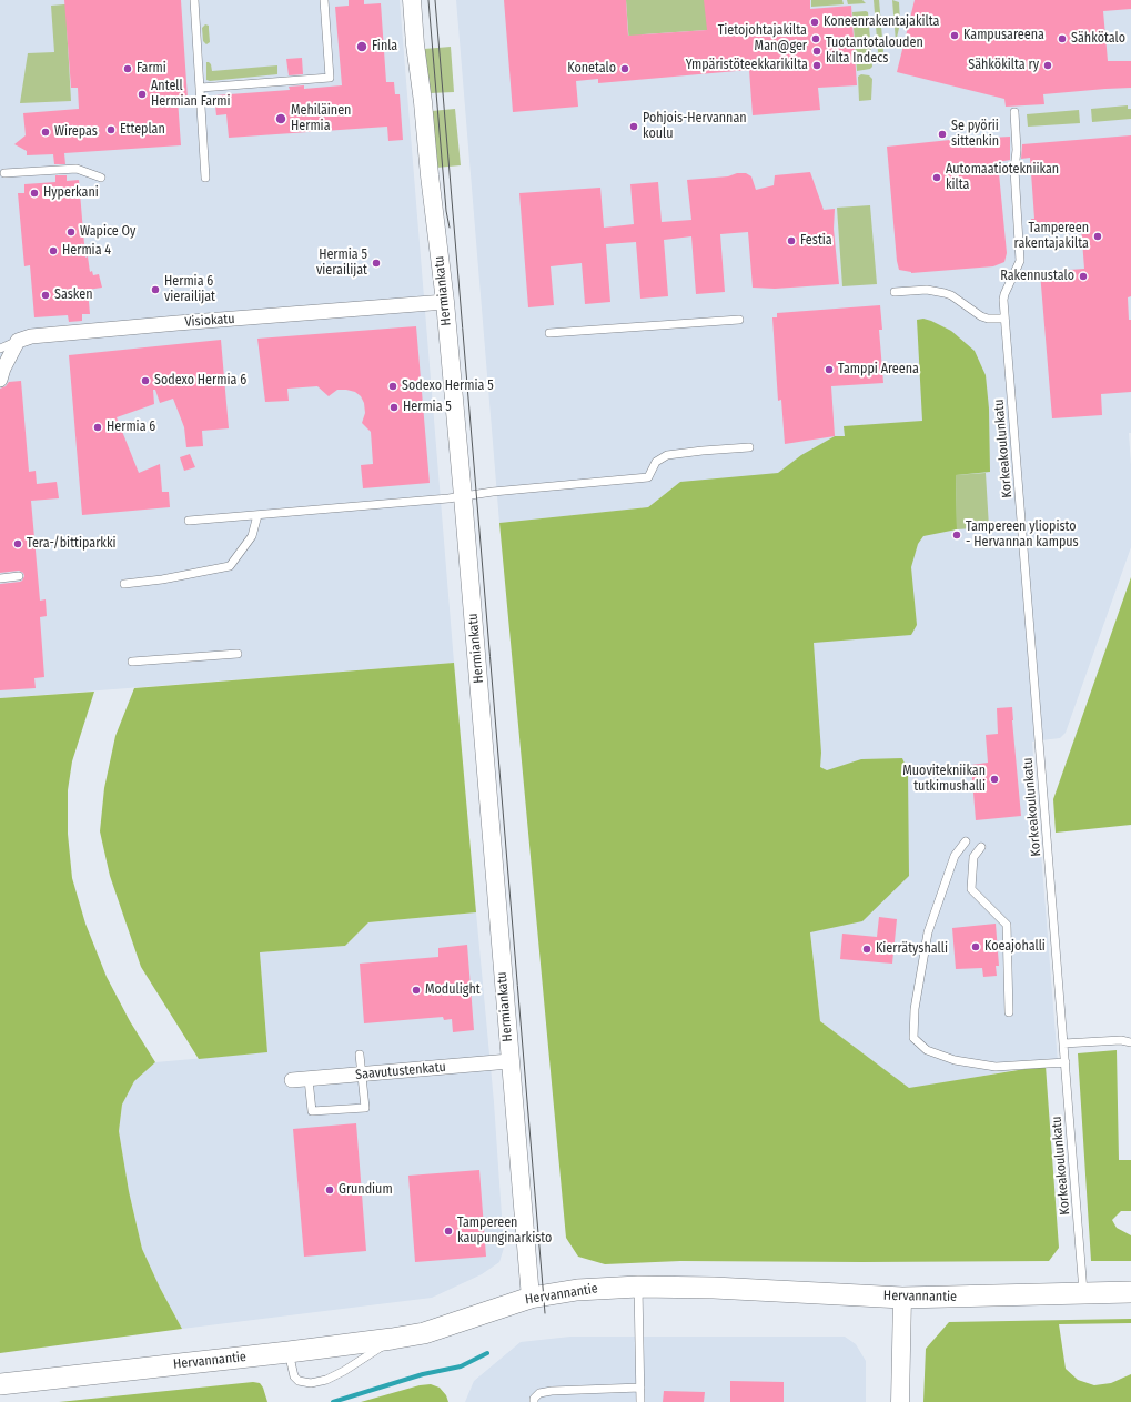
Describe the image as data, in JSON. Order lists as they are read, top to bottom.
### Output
{
  "streets": {
    "main road": ["Hervannantie"],
    "street": ["Hermiankatu", "Visiokatu", "Saavutustenkatu"],
    "lane": ["Korkeakoulunkatu"]
  },
  "crossings": [
    ["Hermiankatu", "Visiokatu"],
    ["Hermiankatu", "Saavutustenkatu"],
    ["Hermiankatu", "Hervannantie"],
    ["Korkeakoulunkatu", "Hervannantie"]
  ],
  "places": [
    "Koneenrakentajakilta",
    "Kampusareena",
    "Tietojohtajakilta Man@ger",
    "Sähkötalo",
    "Finla",
    "Tuotantotalouden kilta Indecs",
    "Ympäristöteekkarikilta",
    "Sähkökilta ry",
    "Farmi",
    "Konetalo",
    "Antell Hermian Farmi",
    "Mehiläinen Hermia",
    "Pohjois-Hervannan koulu",
    "Etteplan",
    "Wirepas",
    "Se pyörii sittenkin",
    "Automaatiotekniikan kilta",
    "Hyperkani",
    "Wapice Oy",
    "Tampereen rakentajakilta",
    "Festia",
    "Hermia 4",
    "Hermia 5 vierailijat",
    "Rakennustalo",
    "Hermia 6 vierailijat",
    "Sasken",
    "Tamppi Areena",
    "Sodexo Hermia 6",
    "Sodexo Hermia 5",
    "Hermia 5",
    "Hermia 6",
    "Tampereen yliopisto - Hervannan kampus",
    "Tera-/bittiparkki",
    "Muovitekniikan tutkimushalli",
    "Koeajohalli",
    "Kierrätyshalli",
    "Modulight",
    "Grundium",
    "Tampereen kaupunginarkisto"
  ]
}
